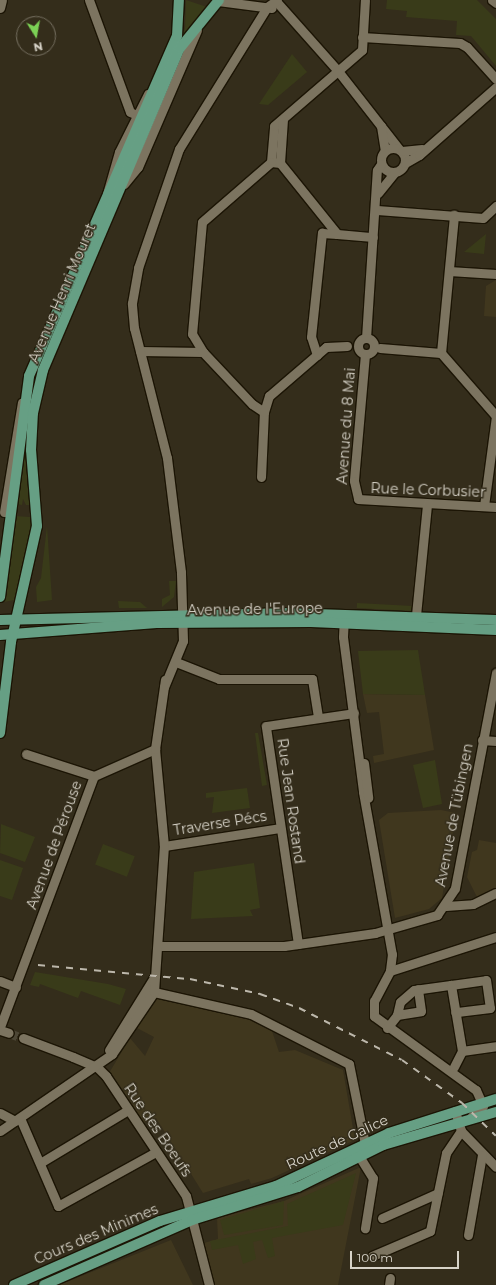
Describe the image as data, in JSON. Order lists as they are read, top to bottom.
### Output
{
  "streets": {
    "main road": [
      "Avenue Henri Mouret",
      "Avenue de l'Europe",
      "Route de Galice",
      "Cours des Minimes"
    ],
    "street": [
      "Avenue du 8 Mai",
      "Rue le Corbusier",
      "Rue Jean Rostand",
      "Avenue de Tübingen",
      "Traverse Pécs",
      "Avenue de Pérouse",
      "Rue des Boeufs"
    ]
  },
  "crossings": [
    ["Avenue Henri Mouret", "Avenue de l'Europe"],
    ["Avenue du 8 Mai", "Rue le Corbusier"],
    ["Rue Jean Rostand", "Avenue de Tübingen"],
    ["Rue Jean Rostand", "Traverse Pécs"],
    ["Rue des Boeufs", "Route de Galice"],
    ["Rue des Boeufs", "Cours des Minimes"],
    ["Route de Galice", "Cours des Minimes"]
  ],
  "scale_bar": "100 m",
  "north": "bottom"
}
